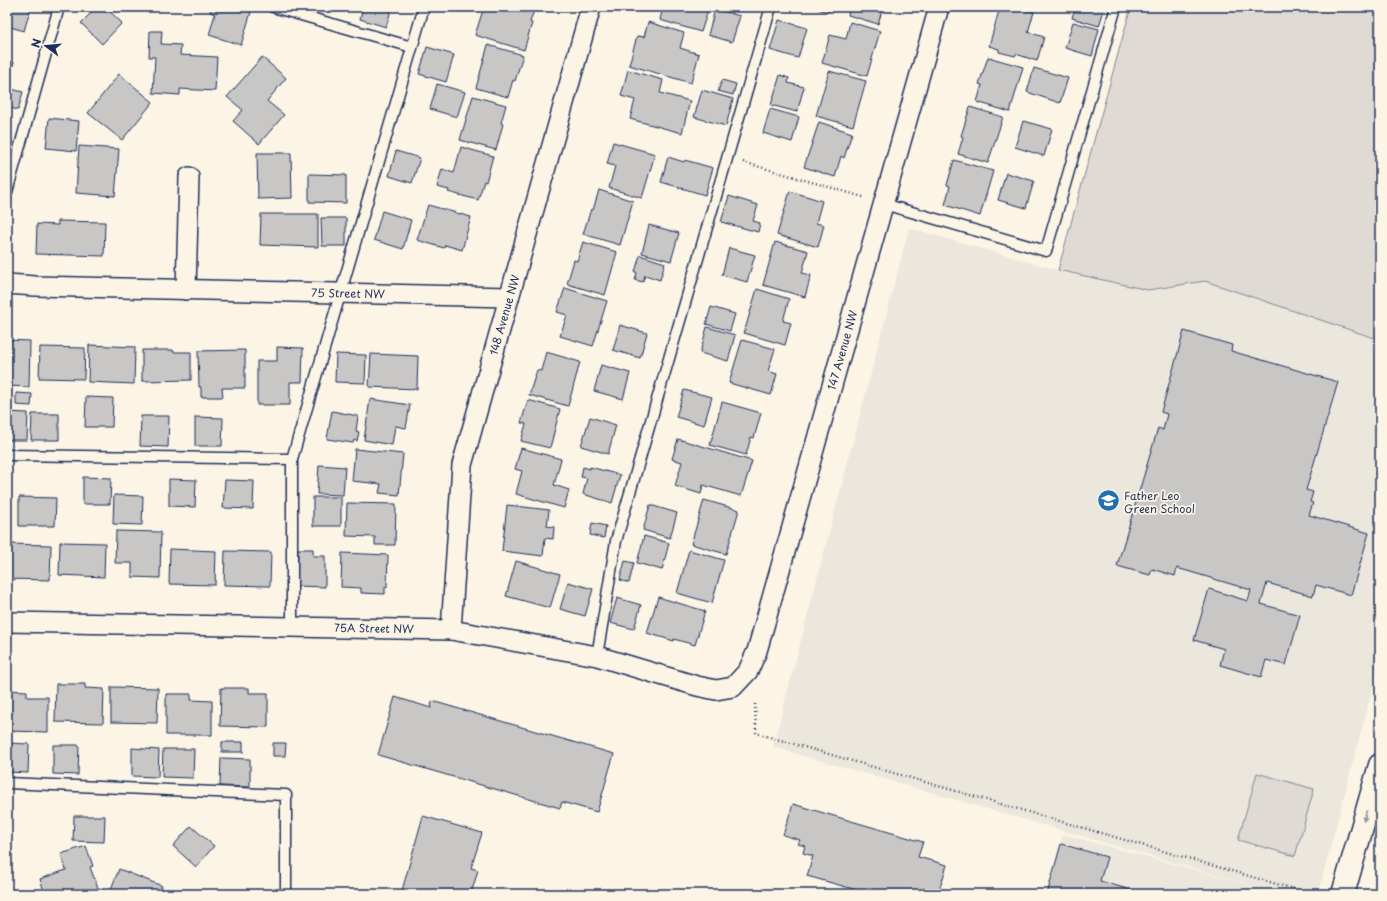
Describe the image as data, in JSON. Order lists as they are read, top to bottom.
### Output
{
  "streets": {
    "street": [
      "75 Street NW",
      "148 Avenue NW",
      "147 Avenue NW",
      "75A Street NW"
    ]
  },
  "crossings": [
    ["75 Street NW", "148 Avenue NW"],
    ["148 Avenue NW", "75A Street NW"],
    ["147 Avenue NW", "75A Street NW"]
  ],
  "places": {
    "school or university": ["Father Leo Green School"]
  },
  "north": "left"
}
